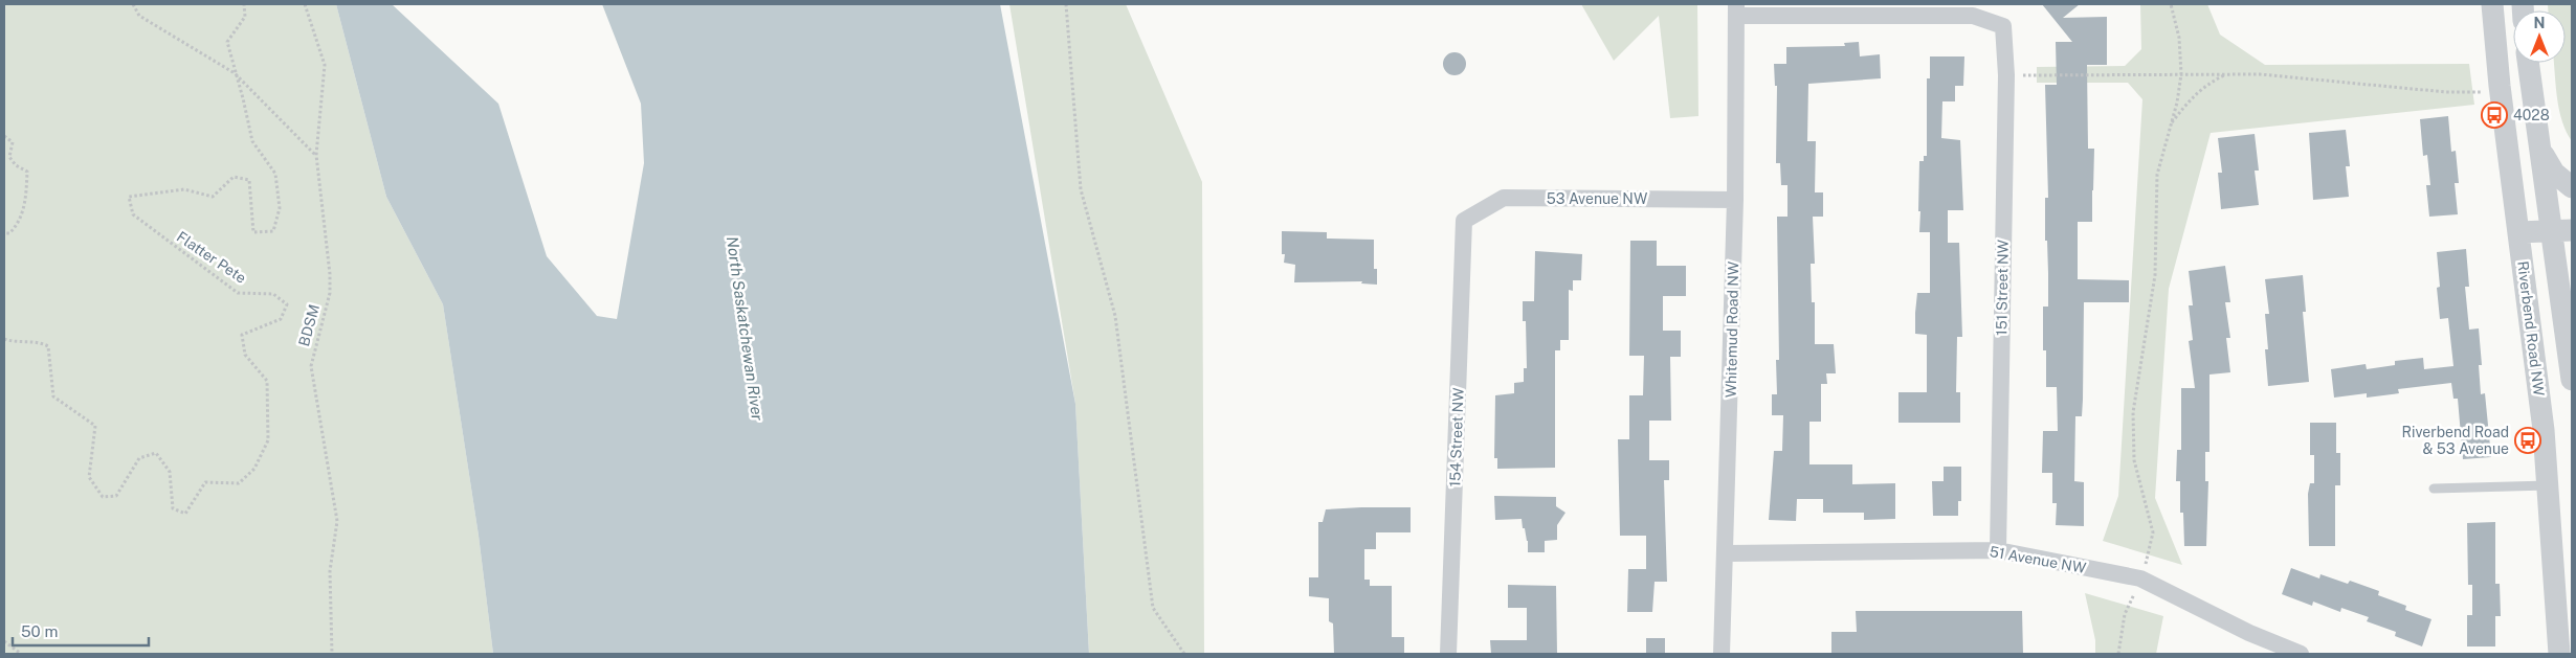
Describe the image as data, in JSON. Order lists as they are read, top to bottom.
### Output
{
  "streets": {
    "street": [
      "53 Avenue NW",
      "151 Street NW",
      "Riverbend Road NW",
      "Whitemud Road NW",
      "154 Street NW",
      "51 Avenue NW"
    ],
    "path": ["Flatter Pete", "BDSM"]
  },
  "crossings": [
    ["53 Avenue NW", "Whitemud Road NW"],
    ["53 Avenue NW", "154 Street NW"],
    ["151 Street NW", "Whitemud Road NW"],
    ["151 Street NW", "51 Avenue NW"],
    ["Whitemud Road NW", "51 Avenue NW"]
  ],
  "water": ["North Saskatchewan River"],
  "places": {
    "bus stop": ["4028", "Riverbend Road & 53 Avenue"]
  },
  "scale_bar": "50 m",
  "north": "top"
}
